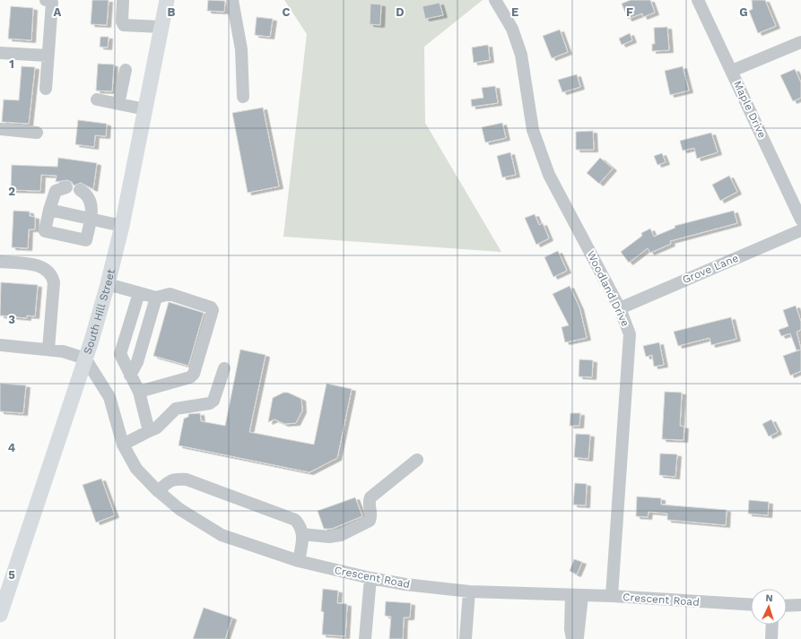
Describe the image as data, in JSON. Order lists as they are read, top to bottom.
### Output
{
  "streets": {
    "main road": ["South Hill Street"],
    "street": [
      "Maple Drive",
      "Grove Lane",
      "Woodland Drive",
      "Crescent Road"
    ]
  },
  "crossings": [
    ["Grove Lane", "Woodland Drive"],
    ["Woodland Drive", "Crescent Road"],
    ["South Hill Street", "Crescent Road"]
  ],
  "north": "top",
  "grid": {
    "columns": [
      "A",
      "B",
      "C",
      "D",
      "E",
      "F",
      "G"
    ],
    "rows": [
      "1",
      "2",
      "3",
      "4",
      "5"
    ]
  }
}
